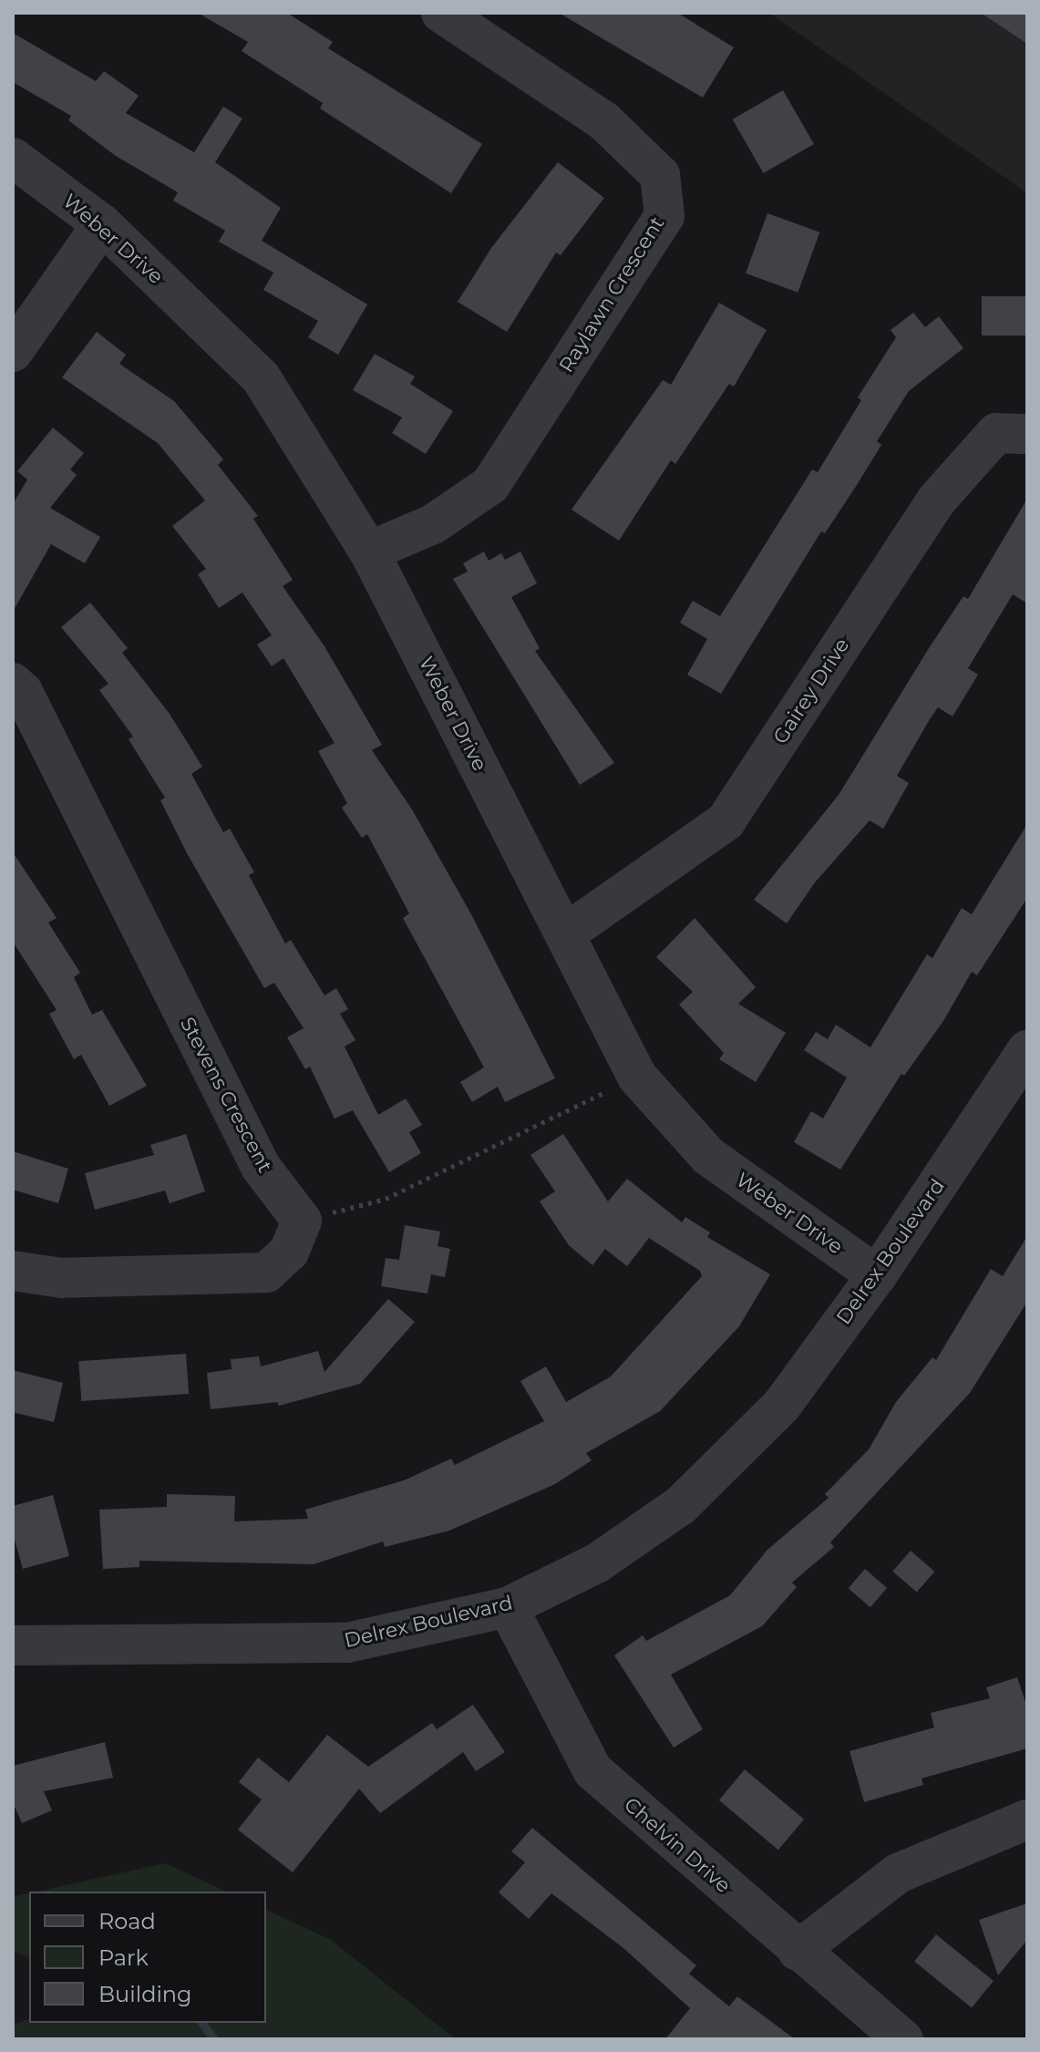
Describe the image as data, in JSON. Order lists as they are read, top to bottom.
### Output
{
  "streets": {
    "street": [
      "Weber Drive",
      "Raylawn Crescent",
      "Gairey Drive",
      "Stevens Crescent",
      "Delrex Boulevard",
      "Chelvin Drive"
    ]
  },
  "crossings": [
    ["Weber Drive", "Raylawn Crescent"],
    ["Weber Drive", "Gairey Drive"],
    ["Weber Drive", "Delrex Boulevard"],
    ["Delrex Boulevard", "Chelvin Drive"]
  ],
  "legend": ["Road", "Park", "Building"]
}
